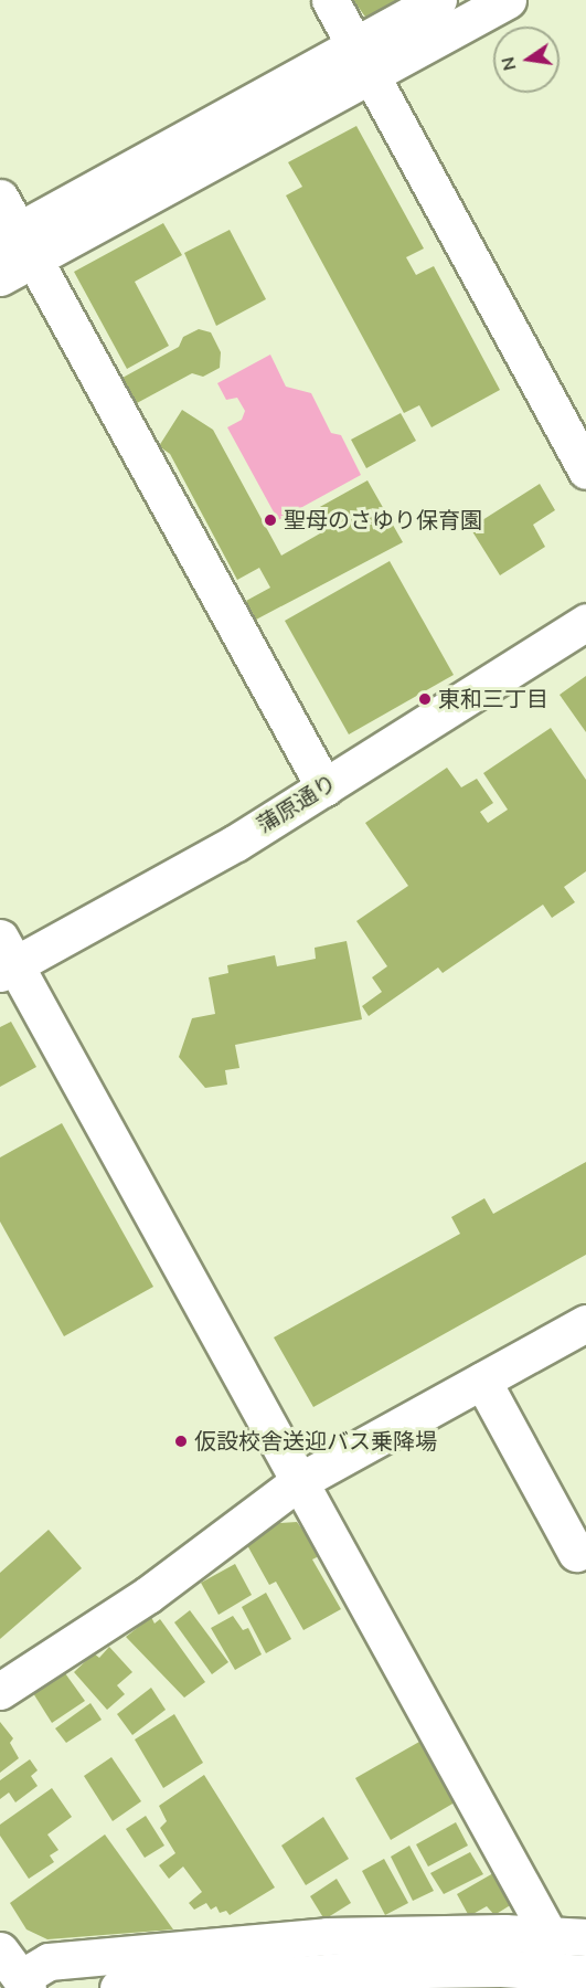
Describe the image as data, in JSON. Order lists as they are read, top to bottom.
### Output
{
  "streets": {
    "street": ["蒲原通り"]
  },
  "places": ["聖母のさゆり保育園", "東和三丁目", "仮設校舎送迎バス乗降場"],
  "north": "left"
}
